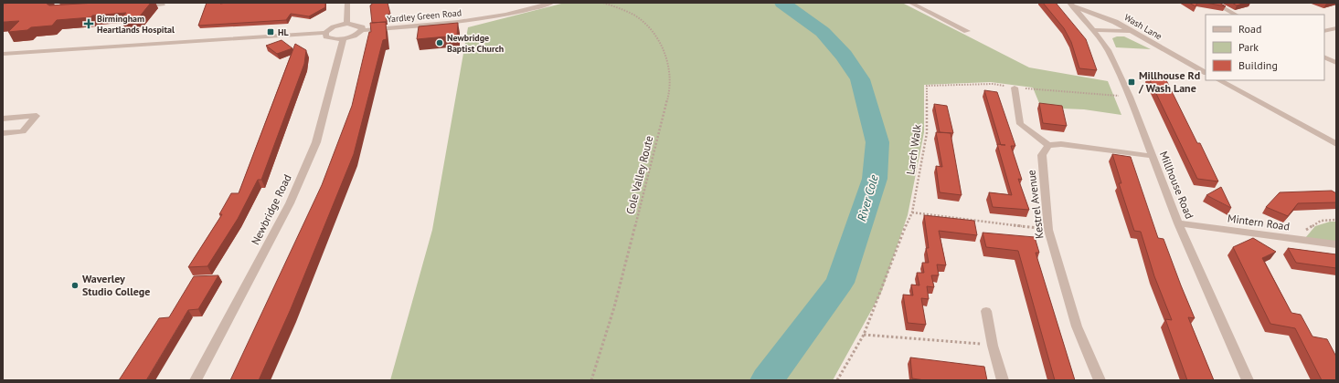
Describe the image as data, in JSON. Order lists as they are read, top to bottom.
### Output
{
  "streets": {
    "street": [
      "Yardley Green Road",
      "Wash Lane",
      "Millhouse Road",
      "Kestrel Avenue",
      "Newbridge Road",
      "Mintern Road"
    ],
    "path": ["Larch Walk", "Cole Valley Route"]
  },
  "crossings": [
    ["Wash Lane", "Millhouse Road"],
    ["Larch Walk", "Millhouse Road"],
    ["Millhouse Road", "Mintern Road"]
  ],
  "water": ["River Cole"],
  "places": {
    "health": ["Birmingham Heartlands Hospital"],
    "transit": ["HL", "Millhouse Rd / Wash Lane"],
    "other": ["Newbridge Baptist Church", "Waverley Studio College"]
  },
  "legend": ["Road", "Park", "Building"]
}
